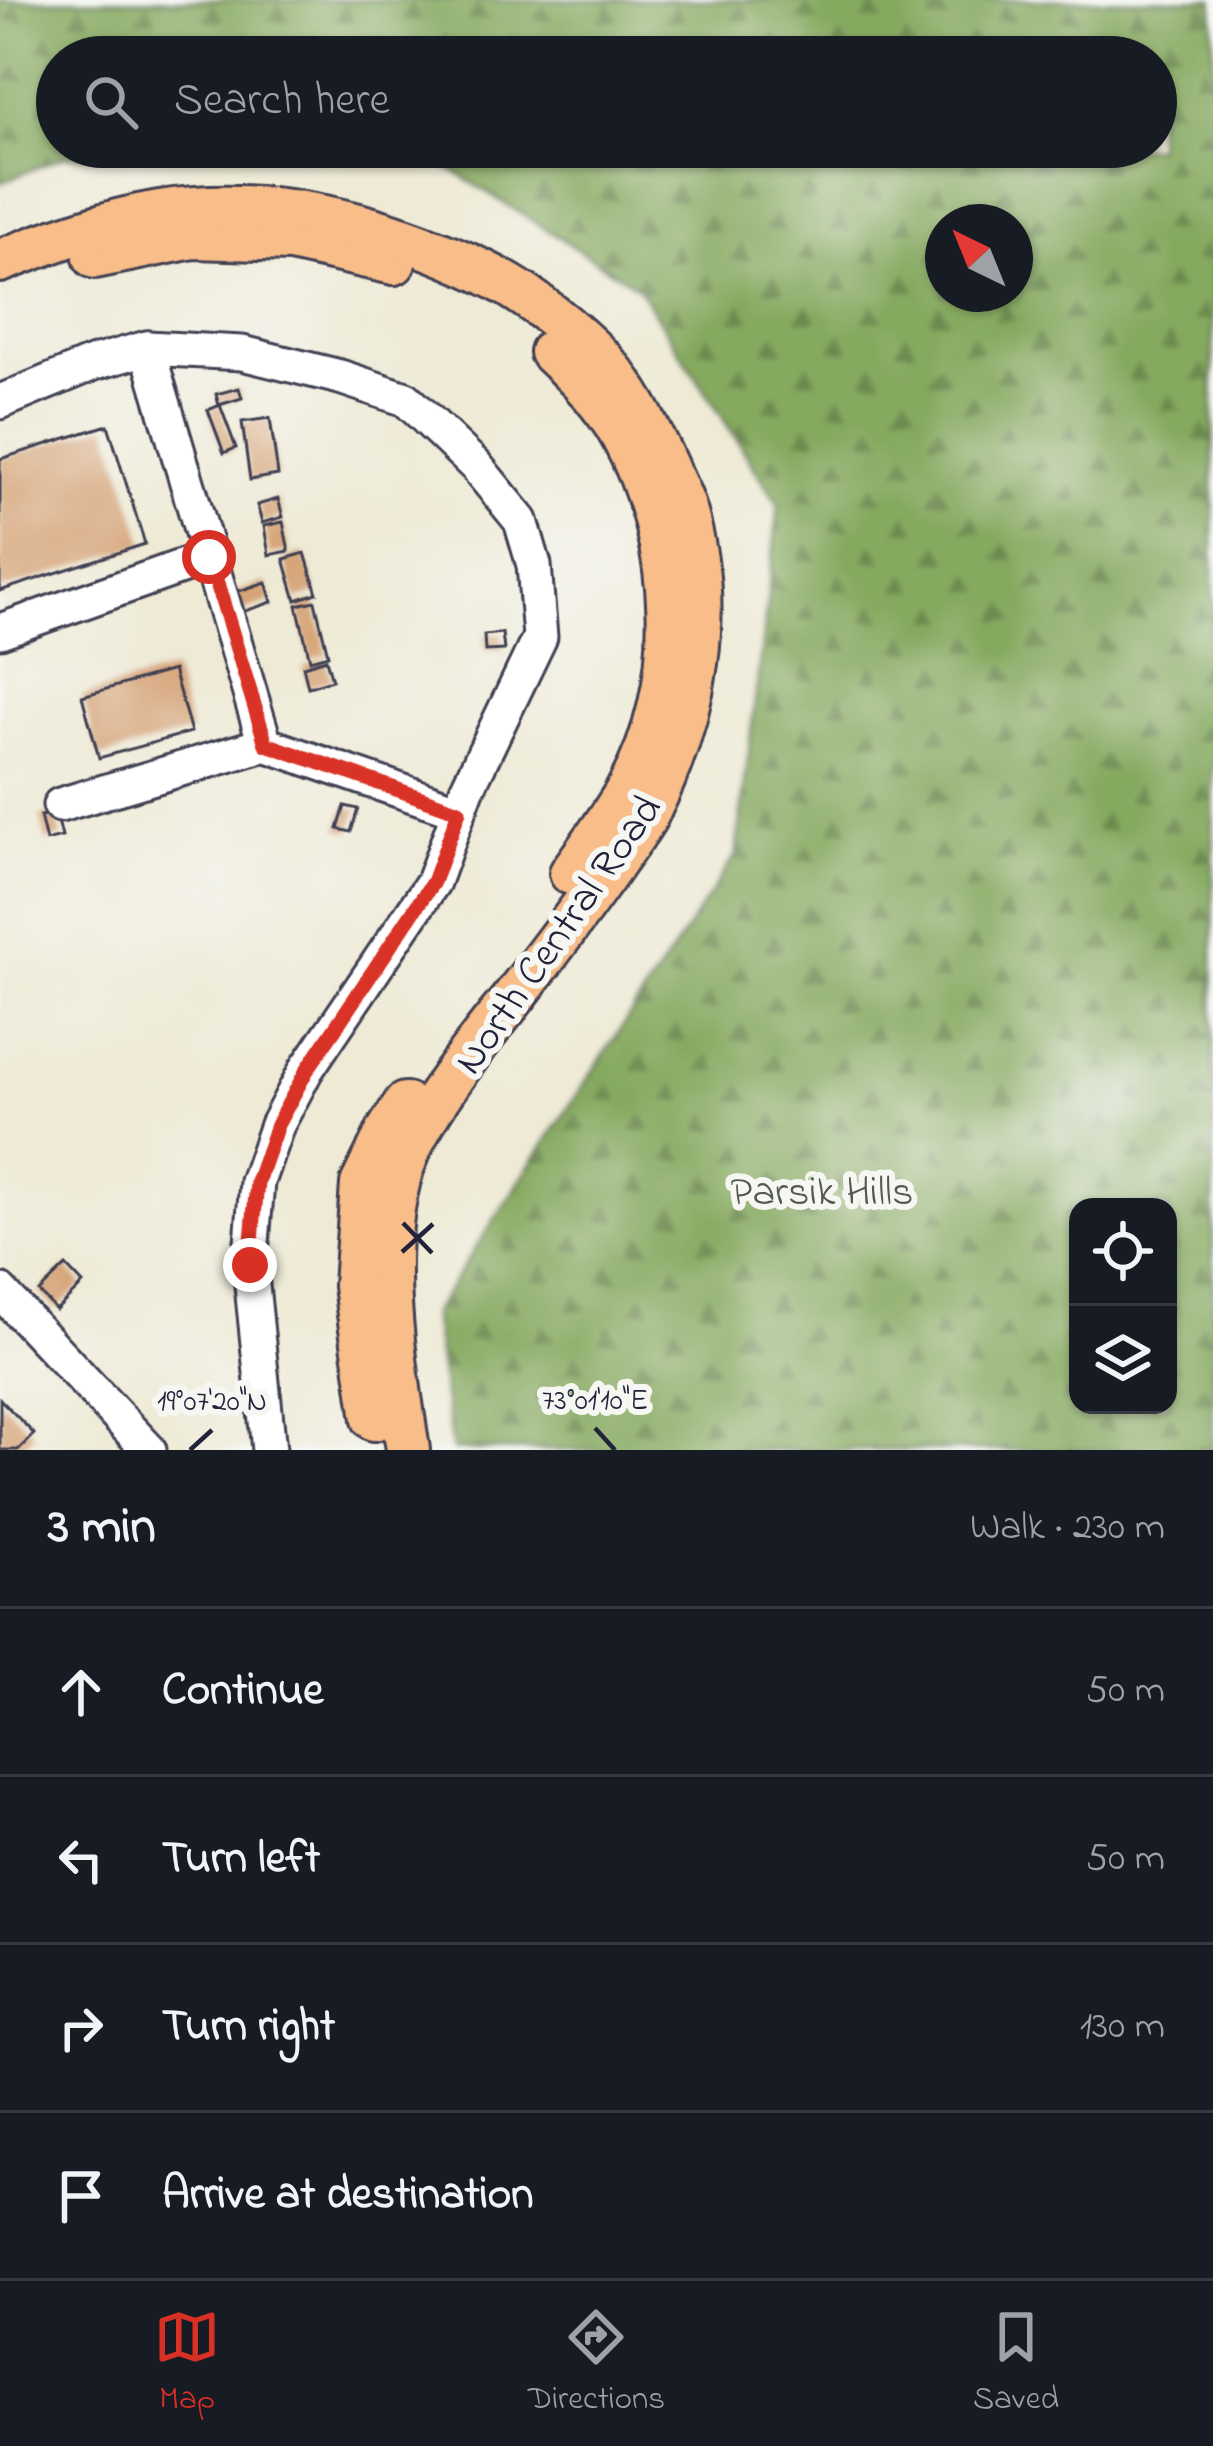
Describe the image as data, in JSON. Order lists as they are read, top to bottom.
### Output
{
  "streets": {
    "main road": ["North Central Road"]
  },
  "parks": ["Parsik Hills"],
  "north": "top left",
  "page": {
    "search": "Search here",
    "heading": ["3 min", "Walk · 230 m"],
    "list": [
      ["Continue", "50 m"],
      ["Turn left", "50 m"],
      ["Turn right", "130 m"],
      "Arrive at destination"
    ],
    "nav": ["Map", "Directions", "Saved"]
  },
  "coordinates": ["73°01'10\"E", "19°07'20\"N"]
}
